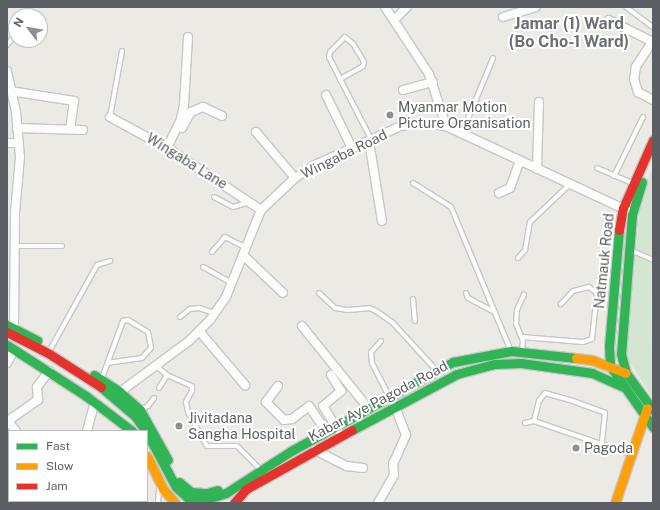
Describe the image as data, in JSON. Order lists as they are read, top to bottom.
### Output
{
  "streets": {
    "main road": ["Natmauk Road", "Kabar Aye Pagoda Road"],
    "street": ["Wingaba Road", "Wingaba Lane"]
  },
  "crossings": [
    ["Wingaba Road", "Wingaba Lane"],
    ["Wingaba Road", "Natmauk Road"],
    ["Wingaba Road", "Kabar Aye Pagoda Road"],
    ["Natmauk Road", "Kabar Aye Pagoda Road"]
  ],
  "districts": ["Jamar (1) Ward (Bo Cho-1 Ward)"],
  "places": ["Myanmar Motion Picture Organisation", "Jivitadana Sangha Hospital", "Pagoda"],
  "legend": ["Fast", "Slow", "Jam"],
  "north": "top left"
}
